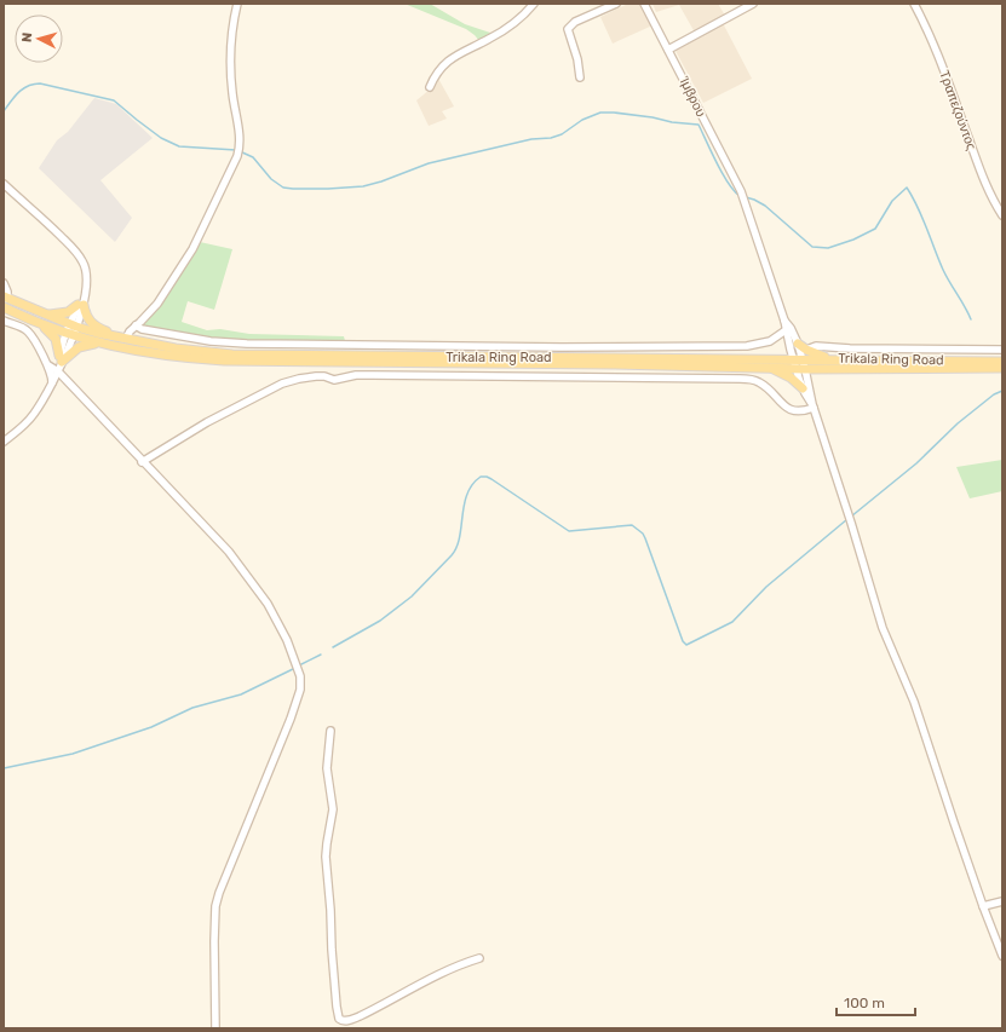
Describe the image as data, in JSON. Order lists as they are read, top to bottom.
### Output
{
  "streets": {
    "main road": ["Trikala Ring Road"],
    "street": ["Ίμβρου", "Τραπεζούντος"]
  },
  "scale_bar": "100 m",
  "north": "left"
}
